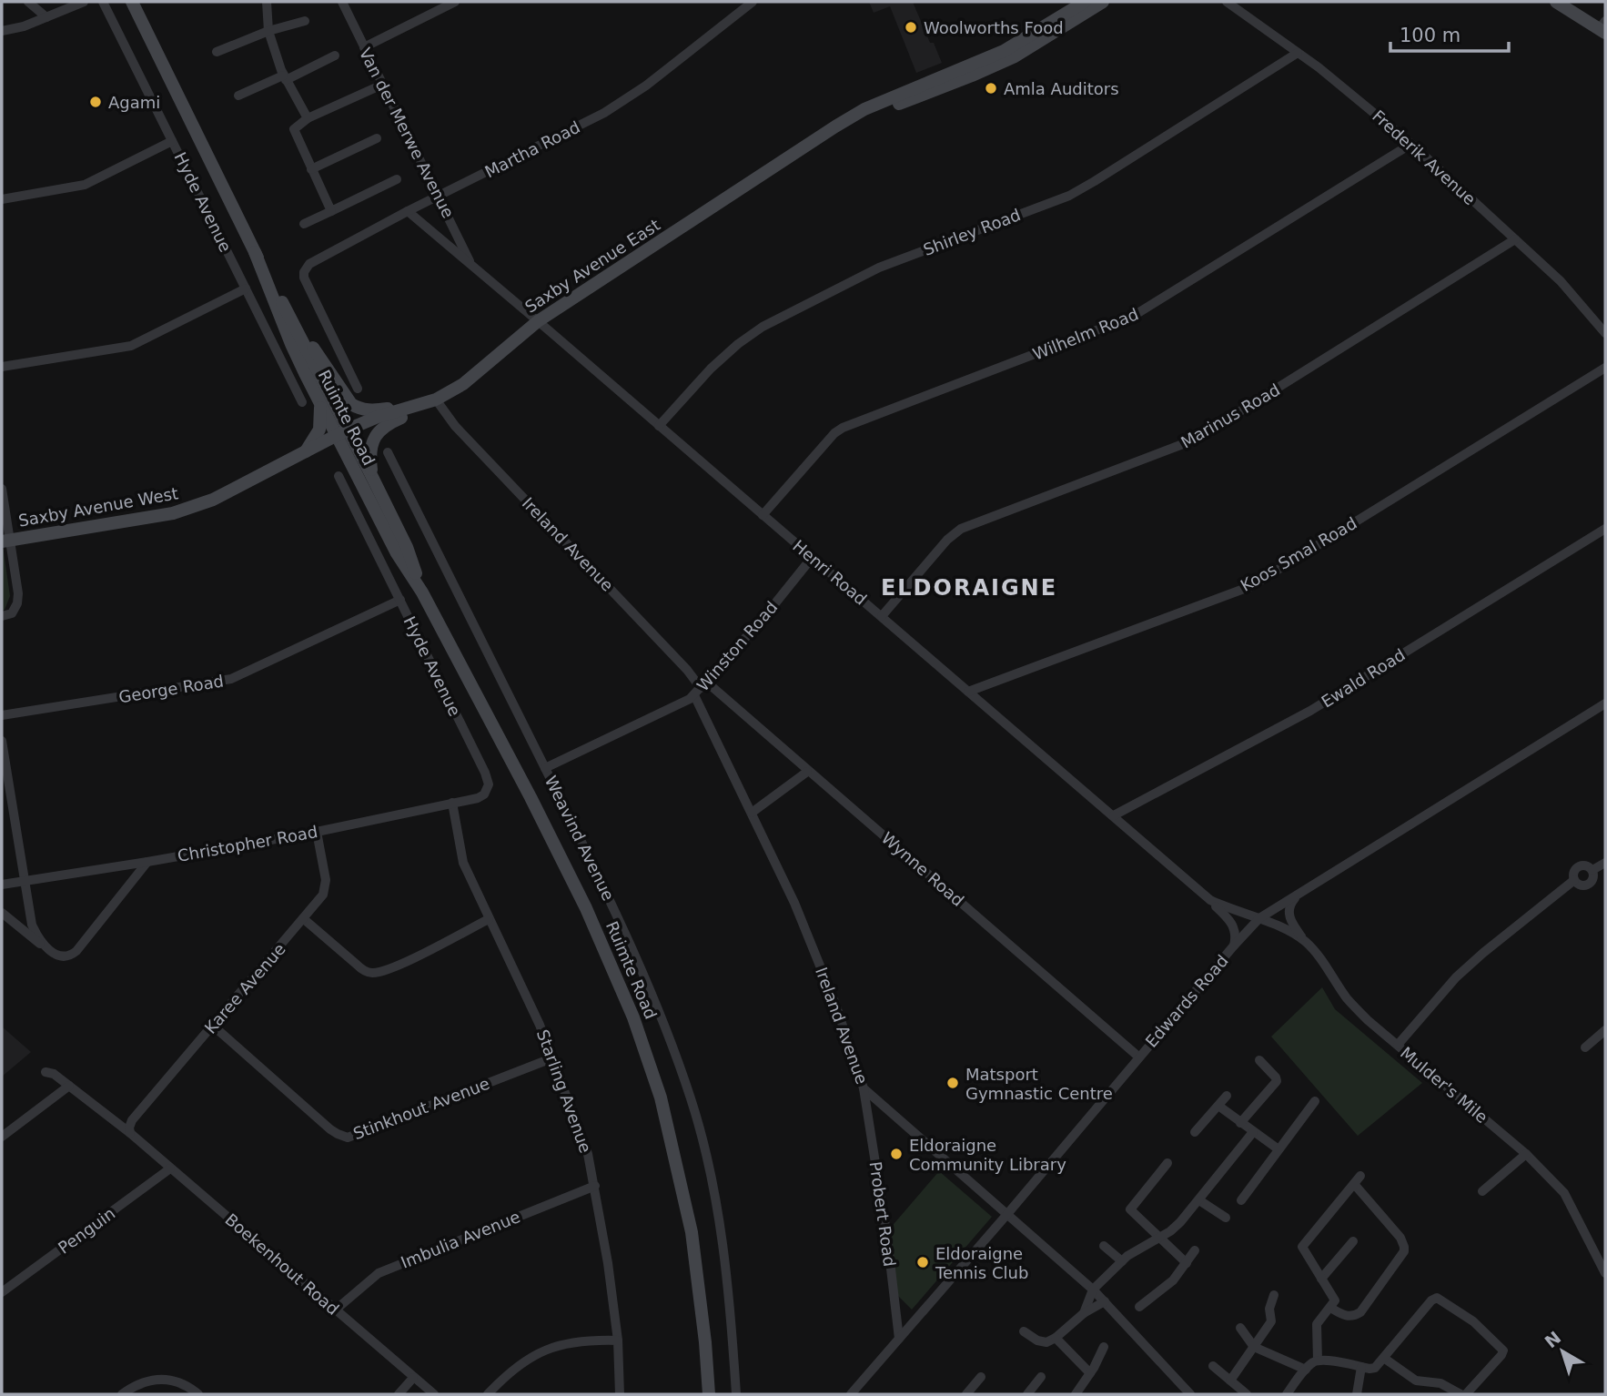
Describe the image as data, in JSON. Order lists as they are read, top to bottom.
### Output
{
  "streets": {
    "main road": ["Saxby Avenue East", "Ruimte Road", "Saxby Avenue West"],
    "street": [
      "Van der Merwe Avenue",
      "Martha Road",
      "Frederik Avenue",
      "Hyde Avenue",
      "Shirley Road",
      "Wilhelm Road",
      "Marinus Road",
      "Ireland Avenue",
      "Koos Smal Road",
      "Henri Road",
      "Winston Road",
      "Ewald Road",
      "George Road",
      "Weavind Avenue",
      "Christopher Road",
      "Wynne Road",
      "Karee Avenue",
      "Edwards Road",
      "Mulder's Mile",
      "Starling Avenue",
      "Stinkhout Avenue",
      "Probert Road",
      "Penguin",
      "Imbulia Avenue",
      "Boekenhout Road"
    ]
  },
  "crossings": [
    ["Van der Merwe Avenue", "Martha Road"],
    ["Van der Merwe Avenue", "Henri Road"],
    ["Martha Road", "Henri Road"],
    ["Frederik Avenue", "Shirley Road"],
    ["Frederik Avenue", "Wilhelm Road"],
    ["Frederik Avenue", "Marinus Road"],
    ["Hyde Avenue", "George Road"],
    ["Hyde Avenue", "Christopher Road"],
    ["Shirley Road", "Henri Road"],
    ["Saxby Avenue East", "Ruimte Road"],
    ["Saxby Avenue East", "Saxby Avenue West"],
    ["Saxby Avenue East", "Ireland Avenue"],
    ["Saxby Avenue East", "Henri Road"],
    ["Wilhelm Road", "Henri Road"],
    ["Marinus Road", "Henri Road"],
    ["Ruimte Road", "Saxby Avenue West"],
    ["Ireland Avenue", "Winston Road"],
    ["Ireland Avenue", "Wynne Road"],
    ["Ireland Avenue", "Edwards Road"],
    ["Ireland Avenue", "Probert Road"],
    ["Koos Smal Road", "Henri Road"],
    ["Henri Road", "Winston Road"],
    ["Henri Road", "Ewald Road"],
    ["Henri Road", "Edwards Road"],
    ["Henri Road", "Mulder's Mile"],
    ["Winston Road", "Weavind Avenue"],
    ["Winston Road", "Wynne Road"],
    ["Christopher Road", "Karee Avenue"],
    ["Christopher Road", "Starling Avenue"],
    ["Wynne Road", "Edwards Road"],
    ["Karee Avenue", "Stinkhout Avenue"],
    ["Karee Avenue", "Boekenhout Road"],
    ["Edwards Road", "Mulder's Mile"],
    ["Edwards Road", "Probert Road"],
    ["Starling Avenue", "Stinkhout Avenue"],
    ["Starling Avenue", "Imbulia Avenue"],
    ["Penguin", "Boekenhout Road"],
    ["Imbulia Avenue", "Boekenhout Road"]
  ],
  "districts": ["ELDORAIGNE"],
  "places": [
    "Woolworths Food",
    "Amla Auditors",
    "Agami",
    "Matsport Gymnastic Centre",
    "Eldoraigne Community Library",
    "Eldoraigne Tennis Club"
  ],
  "scale_bar": "100 m",
  "north": "top left"
}
